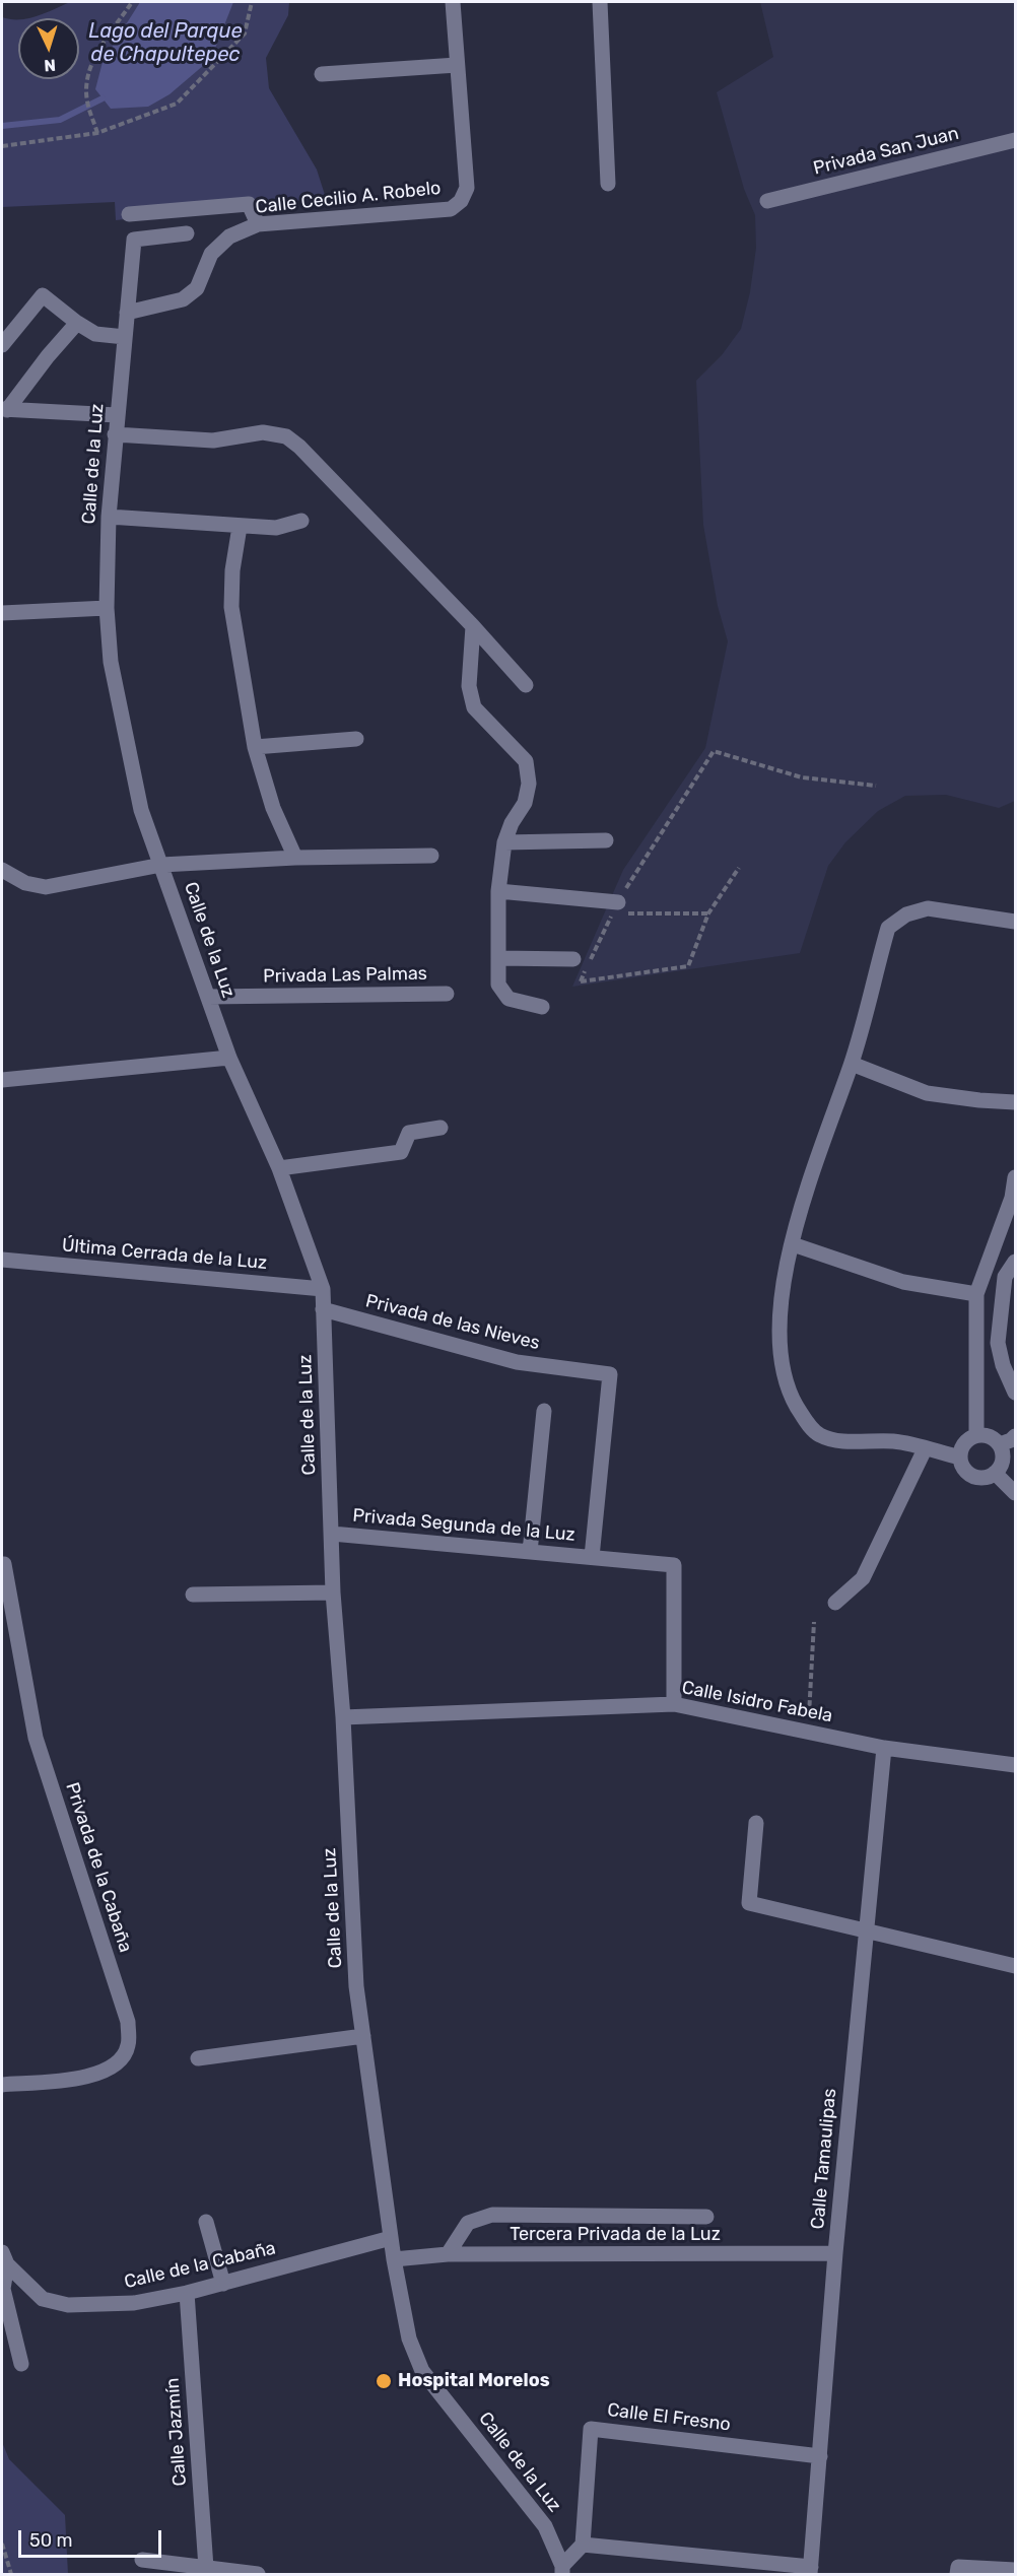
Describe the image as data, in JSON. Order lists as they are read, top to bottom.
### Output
{
  "streets": {
    "street": [
      "Privada San Juan",
      "Calle Cecilio A. Robelo",
      "Calle de la Luz",
      "Privada Las Palmas",
      "Última Cerrada de la Luz",
      "Privada de las Nieves",
      "Privada Segunda de la Luz",
      "Calle Isidro Fabela",
      "Privada de la Cabaña",
      "Calle Tamaulipas",
      "Tercera Privada de la Luz",
      "Calle de la Cabaña",
      "Calle El Fresno",
      "Calle Jazmín"
    ]
  },
  "crossings": [
    ["Calle Cecilio A. Robelo", "Calle de la Luz"],
    ["Calle de la Luz", "Privada Las Palmas"],
    ["Calle de la Luz", "Última Cerrada de la Luz"],
    ["Calle de la Luz", "Privada de las Nieves"],
    ["Calle de la Luz", "Privada Segunda de la Luz"],
    ["Calle de la Luz", "Calle Isidro Fabela"],
    ["Calle de la Luz", "Tercera Privada de la Luz"],
    ["Calle de la Luz", "Calle de la Cabaña"],
    ["Privada de las Nieves", "Privada Segunda de la Luz"],
    ["Privada Segunda de la Luz", "Calle Isidro Fabela"],
    ["Calle Isidro Fabela", "Calle Tamaulipas"],
    ["Calle Tamaulipas", "Tercera Privada de la Luz"],
    ["Calle Tamaulipas", "Calle El Fresno"],
    ["Calle de la Cabaña", "Calle Jazmín"]
  ],
  "water": ["Lago del Parque de Chapultepec"],
  "places": ["Hospital Morelos"],
  "scale_bar": "50 m",
  "north": "bottom"
}
